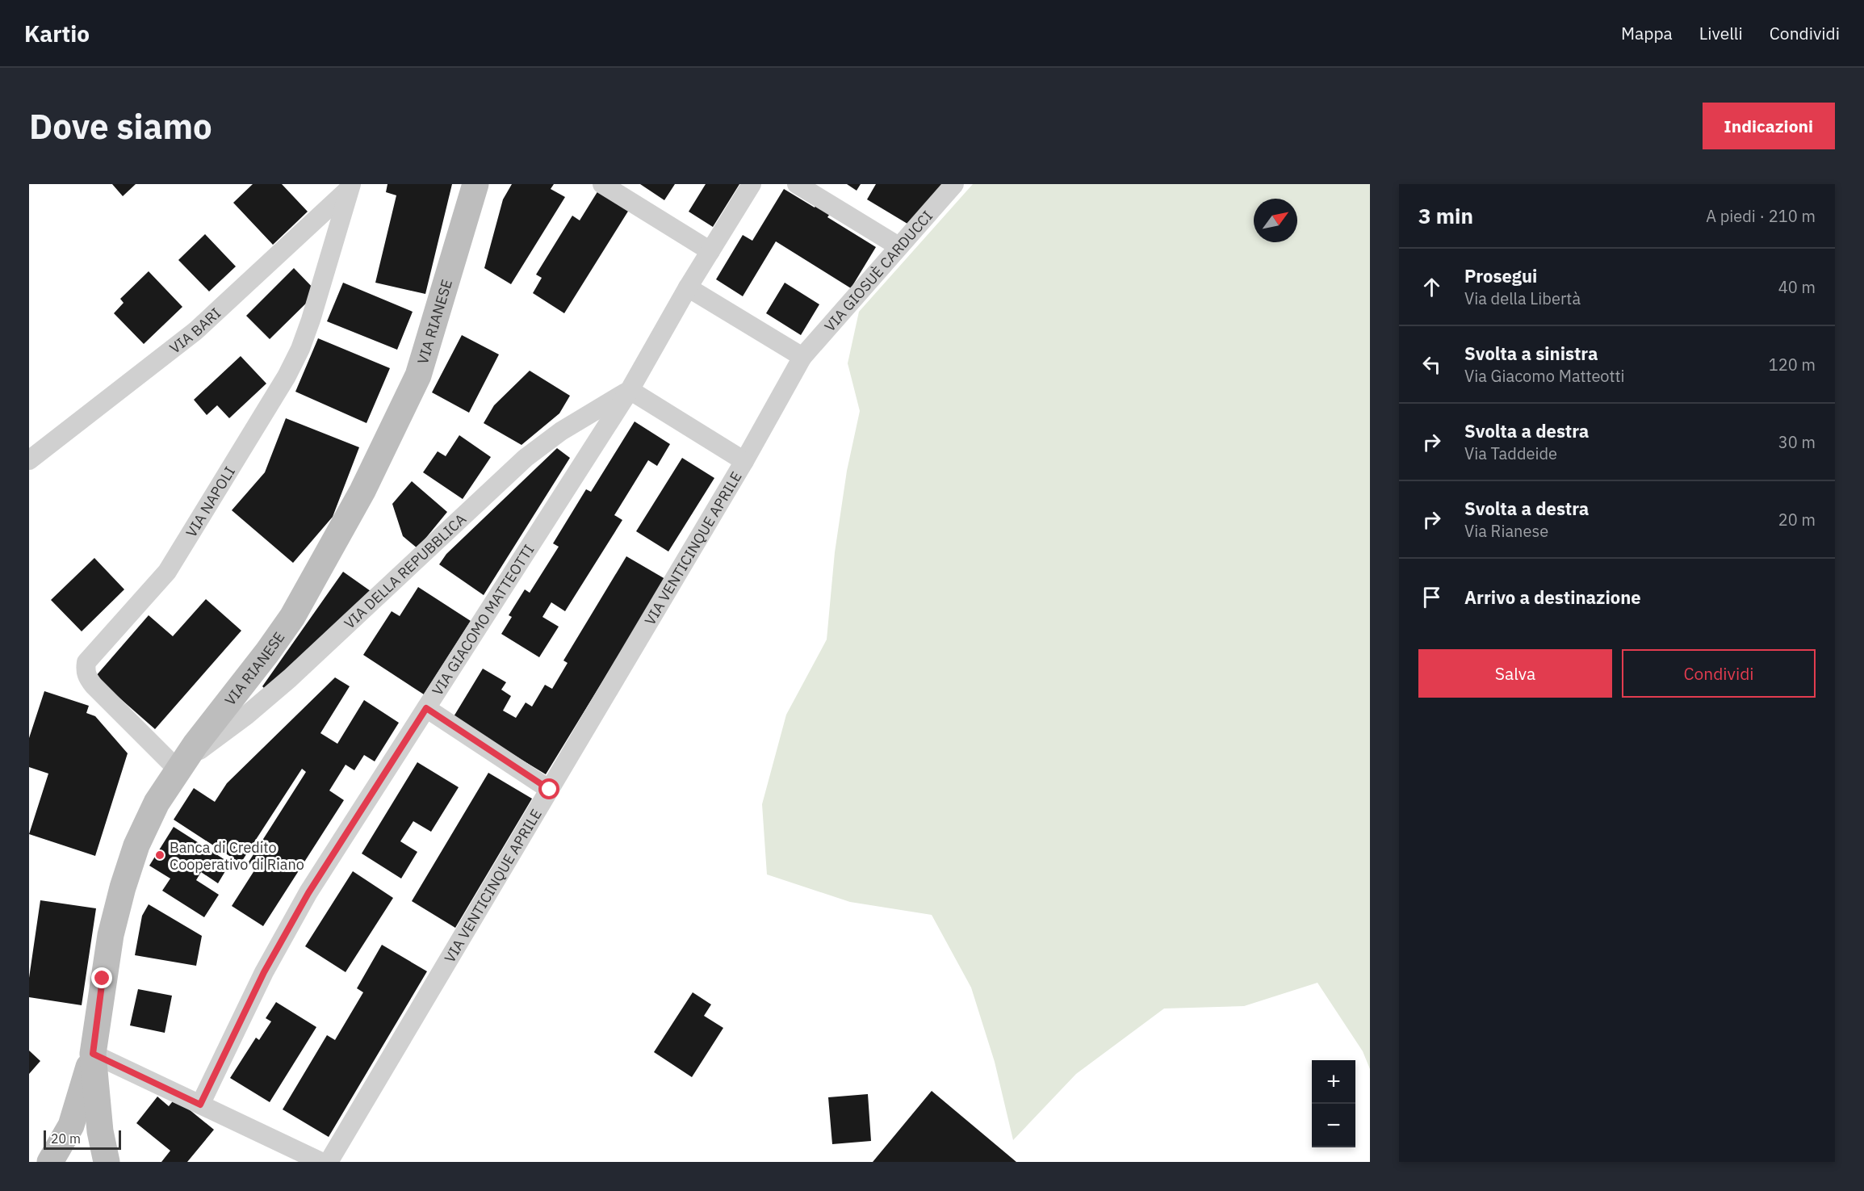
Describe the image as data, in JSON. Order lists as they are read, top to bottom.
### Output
{
  "streets": {
    "main road": ["VIA RIANESE"],
    "street": [
      "VIA GIOSUÈ CARDUCCI",
      "VIA BARI",
      "VIA NAPOLI",
      "VIA VENTICINQUE APRILE",
      "VIA DELLA REPUBBLICA",
      "VIA GIACOMO MATTEOTTI"
    ]
  },
  "crossings": [
    ["VIA GIOSUÈ CARDUCCI", "VIA VENTICINQUE APRILE"],
    ["VIA RIANESE", "VIA NAPOLI"],
    ["VIA RIANESE", "VIA DELLA REPUBBLICA"],
    ["VIA BARI", "VIA NAPOLI"],
    ["VIA NAPOLI", "VIA DELLA REPUBBLICA"],
    ["VIA DELLA REPUBBLICA", "VIA GIACOMO MATTEOTTI"]
  ],
  "places": ["Banca di Credito Cooperativo di Riano"],
  "scale_bar": "20 m",
  "north": "top right",
  "page": {
    "header": "Kartio",
    "nav": ["Mappa", "Livelli", "Condividi"],
    "buttons": [
      "Indicazioni",
      ["Salva", "Condividi"]
    ],
    "title": "Dove siamo",
    "heading": ["3 min", "A piedi · 210 m"],
    "list": [
      ["Prosegui", "Via della Libertà", "40 m"],
      ["Svolta a sinistra", "Via Giacomo Matteotti", "120 m"],
      ["Svolta a destra", "Via Taddeide", "30 m"],
      ["Svolta a destra", "Via Rianese", "20 m"],
      "Arrivo a destinazione"
    ],
    "map_buttons": ["+", "−"],
    "scale": "20 m"
  }
}
